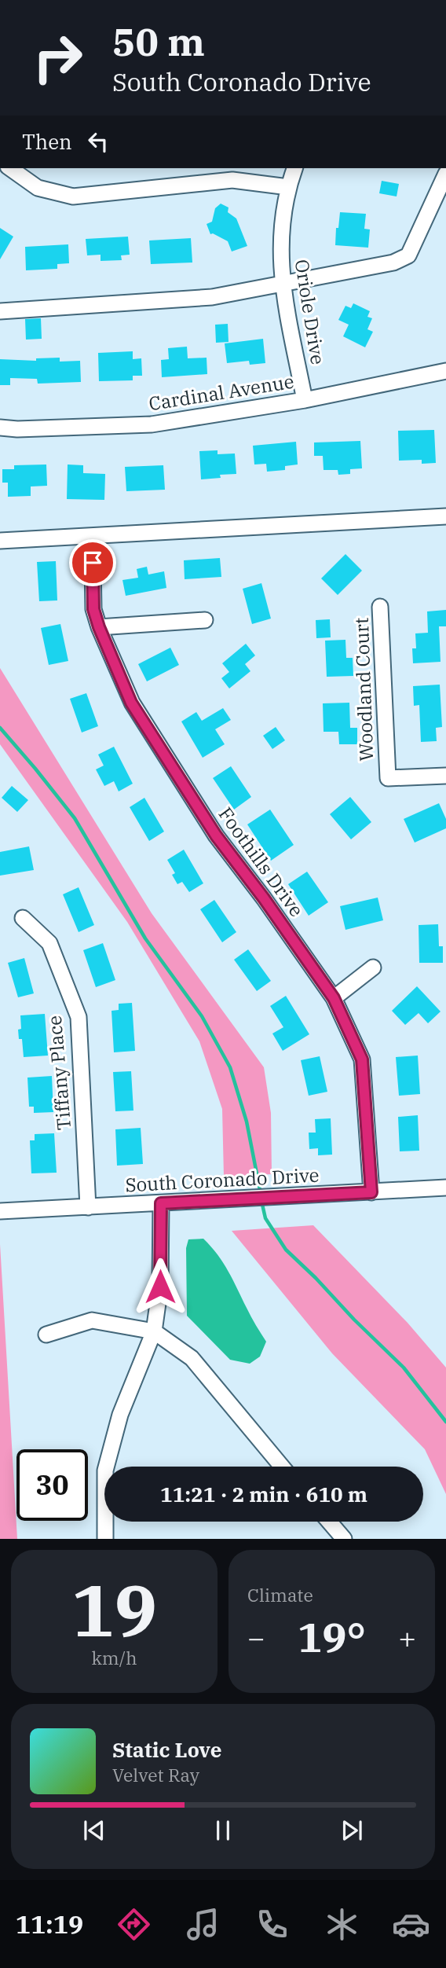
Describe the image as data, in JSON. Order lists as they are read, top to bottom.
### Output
{
  "streets": {
    "street": [
      "Oriole Drive",
      "Cardinal Avenue",
      "Woodland Court",
      "Foothills Drive",
      "Tiffany Place",
      "South Coronado Drive"
    ]
  },
  "crossings": [
    ["Oriole Drive", "Cardinal Avenue"],
    ["Foothills Drive", "South Coronado Drive"],
    ["Tiffany Place", "South Coronado Drive"]
  ],
  "page": {
    "turn": ["50 m", "South Coronado Drive"],
    "then": "Then",
    "limit": "30",
    "trip": "11:21 · 2 min · 610 m",
    "tile": [
      ["19", "km/h"],
      "Climate"
    ],
    "heat": ["−", "19°", "+"],
    "song": ["Static Love", "Velvet Ray"],
    "tabs": "11:19"
  }
}
